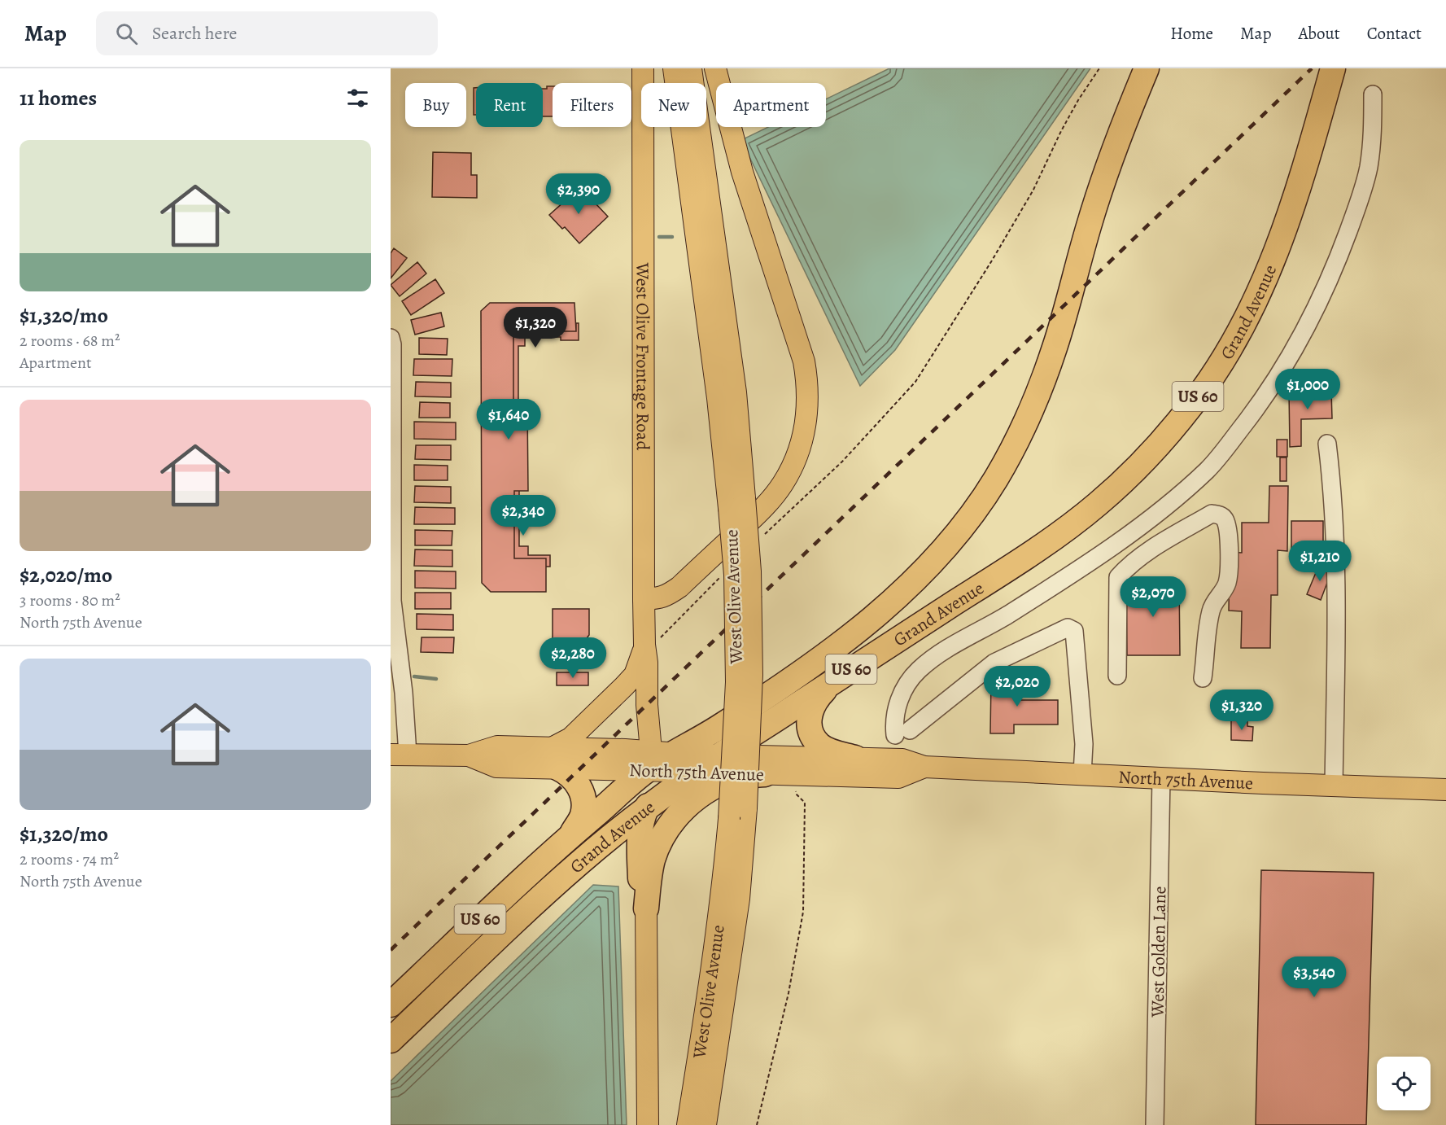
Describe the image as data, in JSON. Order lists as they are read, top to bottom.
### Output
{
  "streets": {
    "highway": ["Grand Avenue", "US 60"],
    "main road": ["West Olive Frontage Road", "West Olive Avenue", "North 75th Avenue"],
    "street": ["West Golden Lane"]
  },
  "crossings": [
    ["Grand Avenue", "North 75th Avenue"],
    ["North 75th Avenue", "West Golden Lane"]
  ],
  "page": {
    "header": "Map",
    "search": "Search here",
    "nav": [
      "Home",
      "Map",
      "About",
      "Contact"
    ],
    "heading": "11 homes",
    "chip": [
      "Buy",
      "Rent",
      "Filters",
      "New",
      "Apartment"
    ],
    "list": [
      {
        "name": "$1,320/mo",
        "note": "2 rooms · 68 m² · Apartment"
      },
      {
        "name": "$2,020/mo",
        "note": "3 rooms · 80 m² · North 75th Avenue"
      },
      {
        "name": "$1,320/mo",
        "note": "2 rooms · 74 m² · North 75th Avenue"
      }
    ],
    "price": [
      "$2,390",
      "$1,320",
      "$1,000",
      "$1,640",
      "$2,340",
      "$1,210",
      "$2,070",
      "$2,280",
      "$2,020",
      "$1,320",
      "$3,540"
    ]
  }
}
